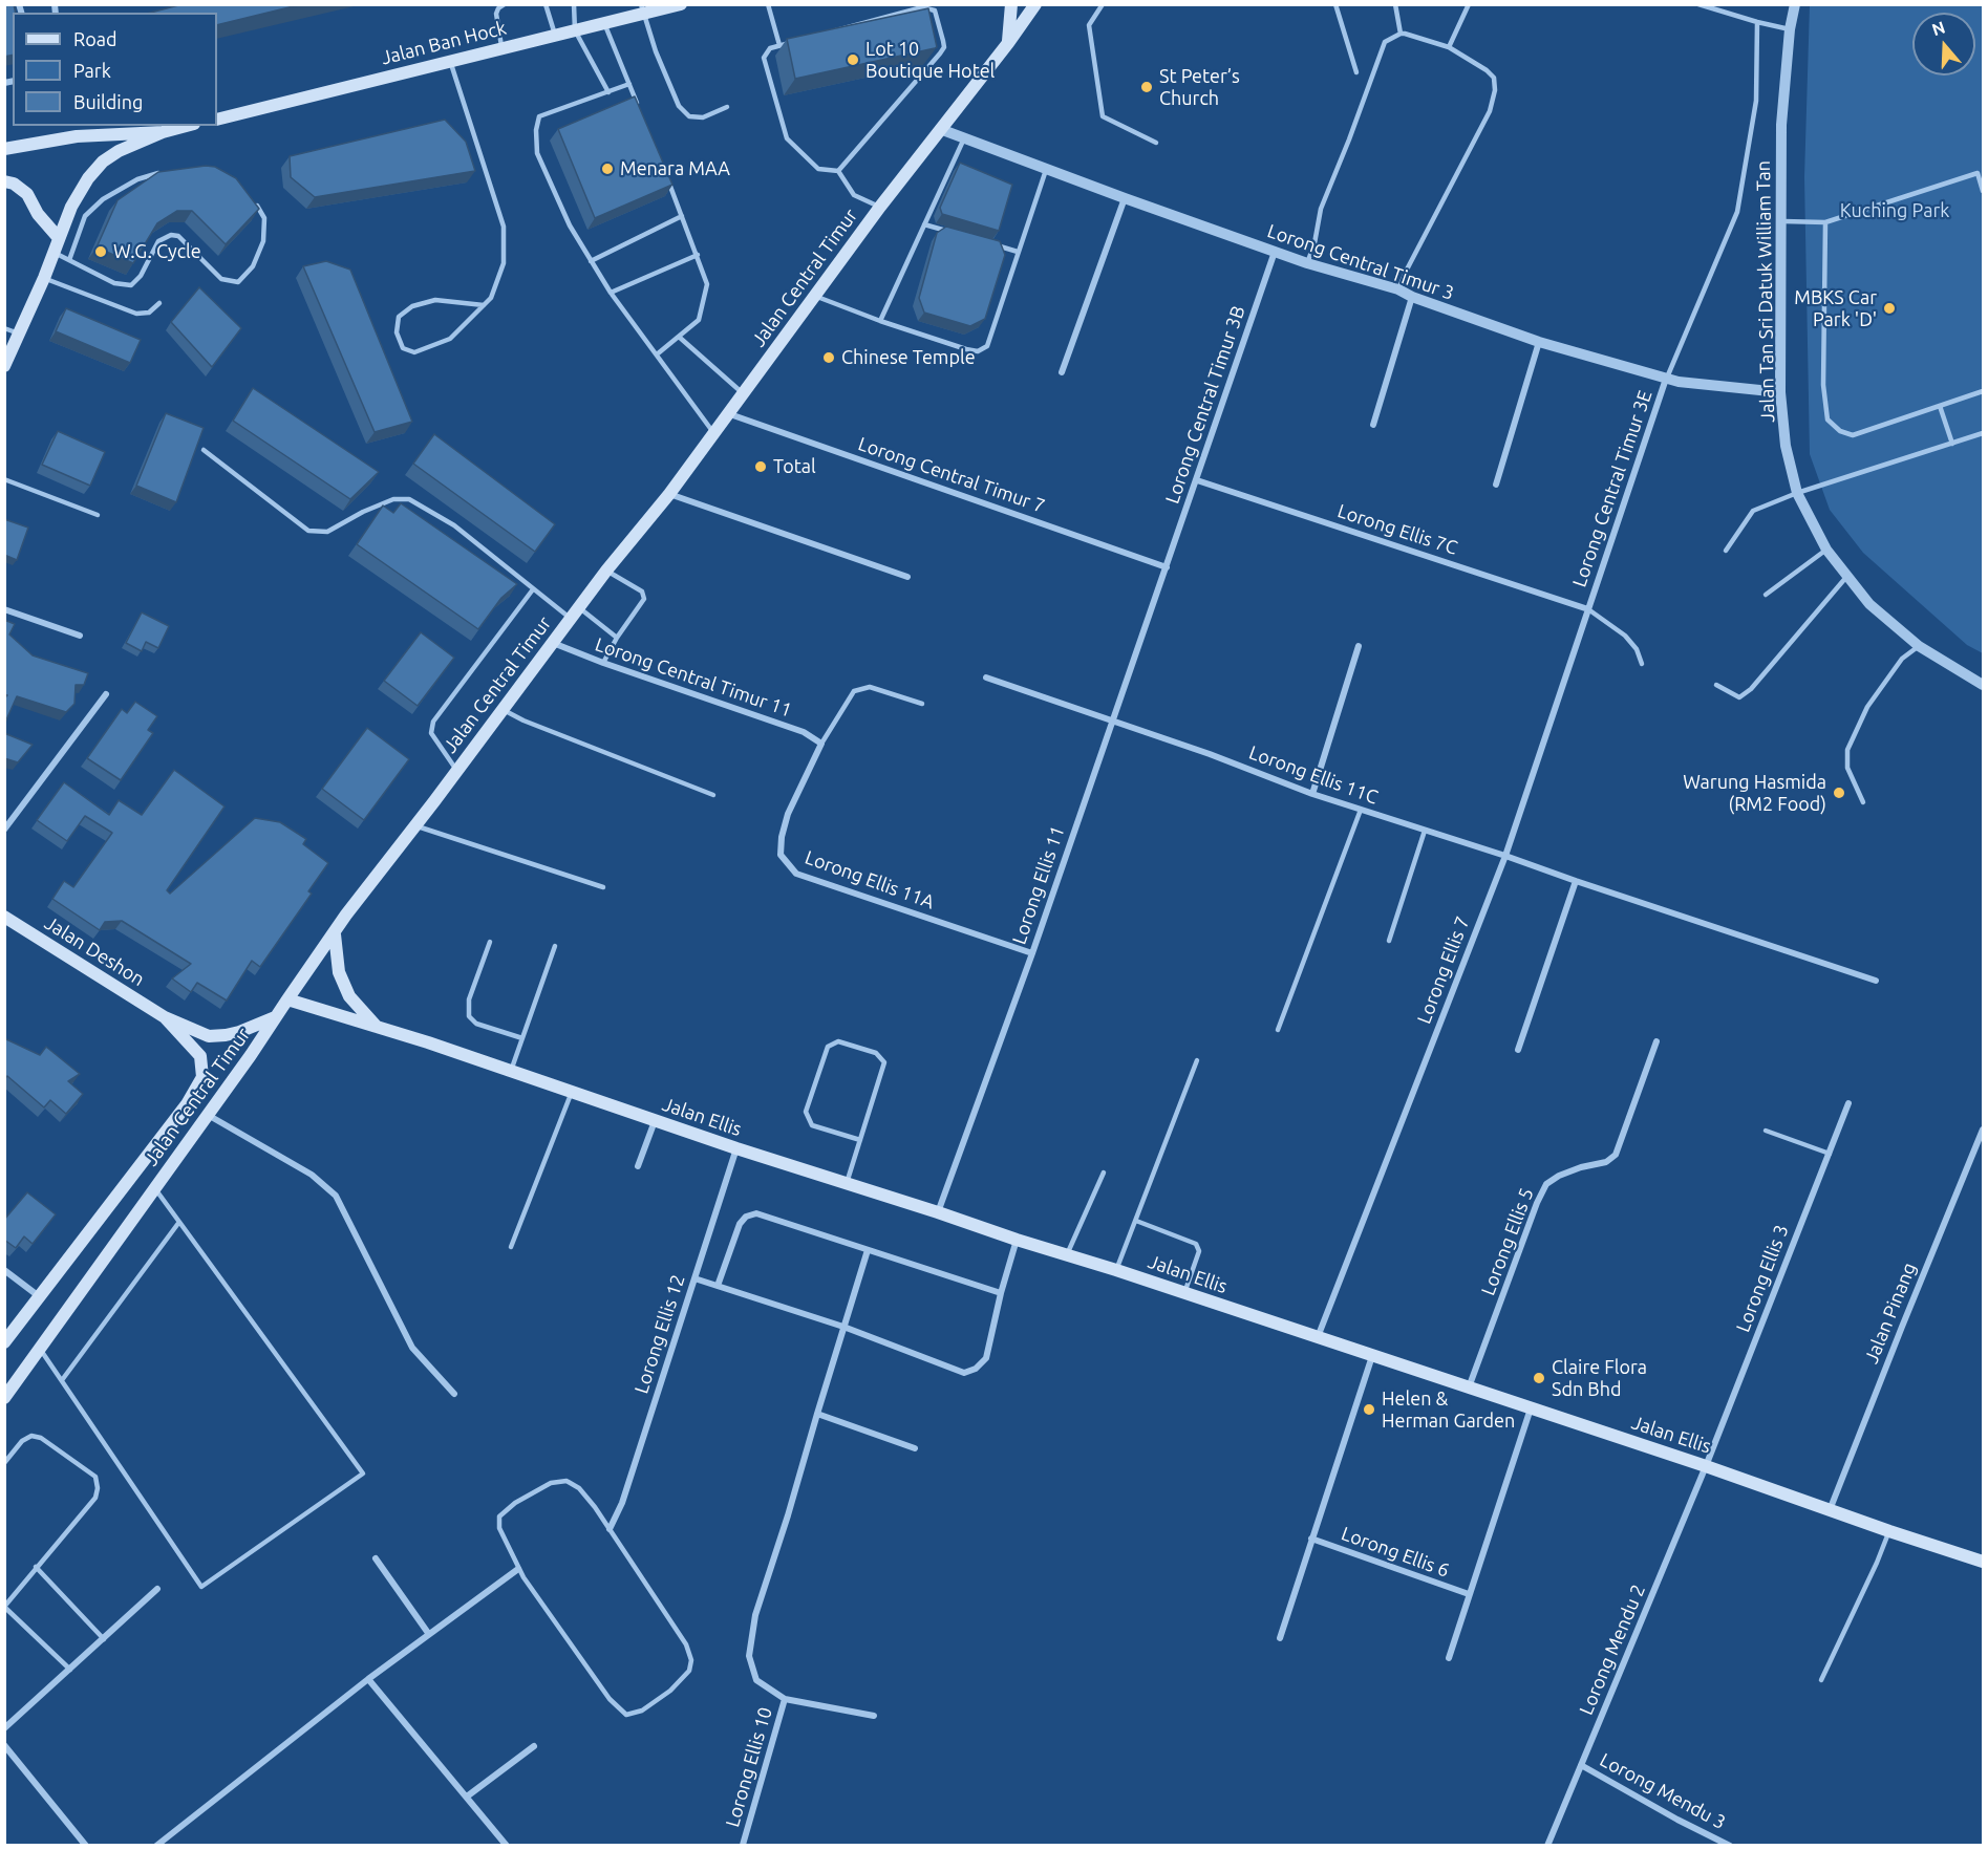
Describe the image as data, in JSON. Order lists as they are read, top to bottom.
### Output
{
  "streets": {
    "main road": [
      "Jalan Ban Hock",
      "Jalan Central Timur",
      "Jalan Deshon",
      "Jalan Ellis"
    ],
    "street": [
      "Lorong Central Timur 3",
      "Jalan Tan Sri Datuk William Tan",
      "Lorong Central Timur 3B",
      "Lorong Central Timur 7",
      "Lorong Central Timur 3E",
      "Lorong Ellis 7C",
      "Lorong Central Timur 11",
      "Lorong Ellis 11C",
      "Lorong Ellis 11A",
      "Lorong Ellis 11",
      "Lorong Ellis 7",
      "Lorong Ellis 5",
      "Lorong Ellis 3",
      "Jalan Pinang",
      "Lorong Ellis 12",
      "Lorong Ellis 6",
      "Lorong Mendu 2",
      "Lorong Ellis 10",
      "Lorong Mendu 3"
    ]
  },
  "crossings": [
    ["Lorong Central Timur 3", "Jalan Central Timur"],
    ["Lorong Central Timur 3", "Jalan Tan Sri Datuk William Tan"],
    ["Lorong Central Timur 3", "Lorong Central Timur 3B"],
    ["Lorong Central Timur 3", "Lorong Central Timur 3E"],
    ["Jalan Central Timur", "Lorong Central Timur 7"],
    ["Jalan Central Timur", "Lorong Central Timur 11"],
    ["Jalan Central Timur", "Jalan Deshon"],
    ["Jalan Central Timur", "Jalan Ellis"],
    ["Lorong Central Timur 3B", "Lorong Central Timur 7"],
    ["Lorong Central Timur 3B", "Lorong Ellis 7C"],
    ["Lorong Central Timur 3B", "Lorong Ellis 11"],
    ["Lorong Central Timur 7", "Lorong Ellis 11"],
    ["Lorong Central Timur 3E", "Lorong Ellis 7C"],
    ["Lorong Central Timur 3E", "Lorong Ellis 7"],
    ["Lorong Ellis 7C", "Lorong Ellis 7"],
    ["Lorong Central Timur 11", "Lorong Ellis 11A"],
    ["Lorong Ellis 11C", "Lorong Ellis 11"],
    ["Lorong Ellis 11C", "Lorong Ellis 7"],
    ["Lorong Ellis 11A", "Lorong Ellis 11"],
    ["Lorong Ellis 11", "Jalan Ellis"],
    ["Lorong Ellis 7", "Jalan Ellis"],
    ["Jalan Ellis", "Lorong Ellis 5"],
    ["Jalan Ellis", "Lorong Ellis 3"],
    ["Jalan Ellis", "Jalan Pinang"],
    ["Jalan Ellis", "Lorong Ellis 12"],
    ["Jalan Ellis", "Lorong Mendu 2"],
    ["Lorong Ellis 3", "Lorong Mendu 2"],
    ["Lorong Mendu 2", "Lorong Mendu 3"]
  ],
  "parks": ["Kuching Park"],
  "places": [
    "Lot 10 Boutique Hotel",
    "St Peter’s Church",
    "Menara MAA",
    "W.G. Cycle",
    "MBKS Car Park 'D'",
    "Chinese Temple",
    "Total",
    "Warung Hasmida (RM2 Food)",
    "Claire Flora Sdn Bhd",
    "Helen & Herman Garden"
  ],
  "legend": ["Road", "Park", "Building"],
  "north": "top"
}
